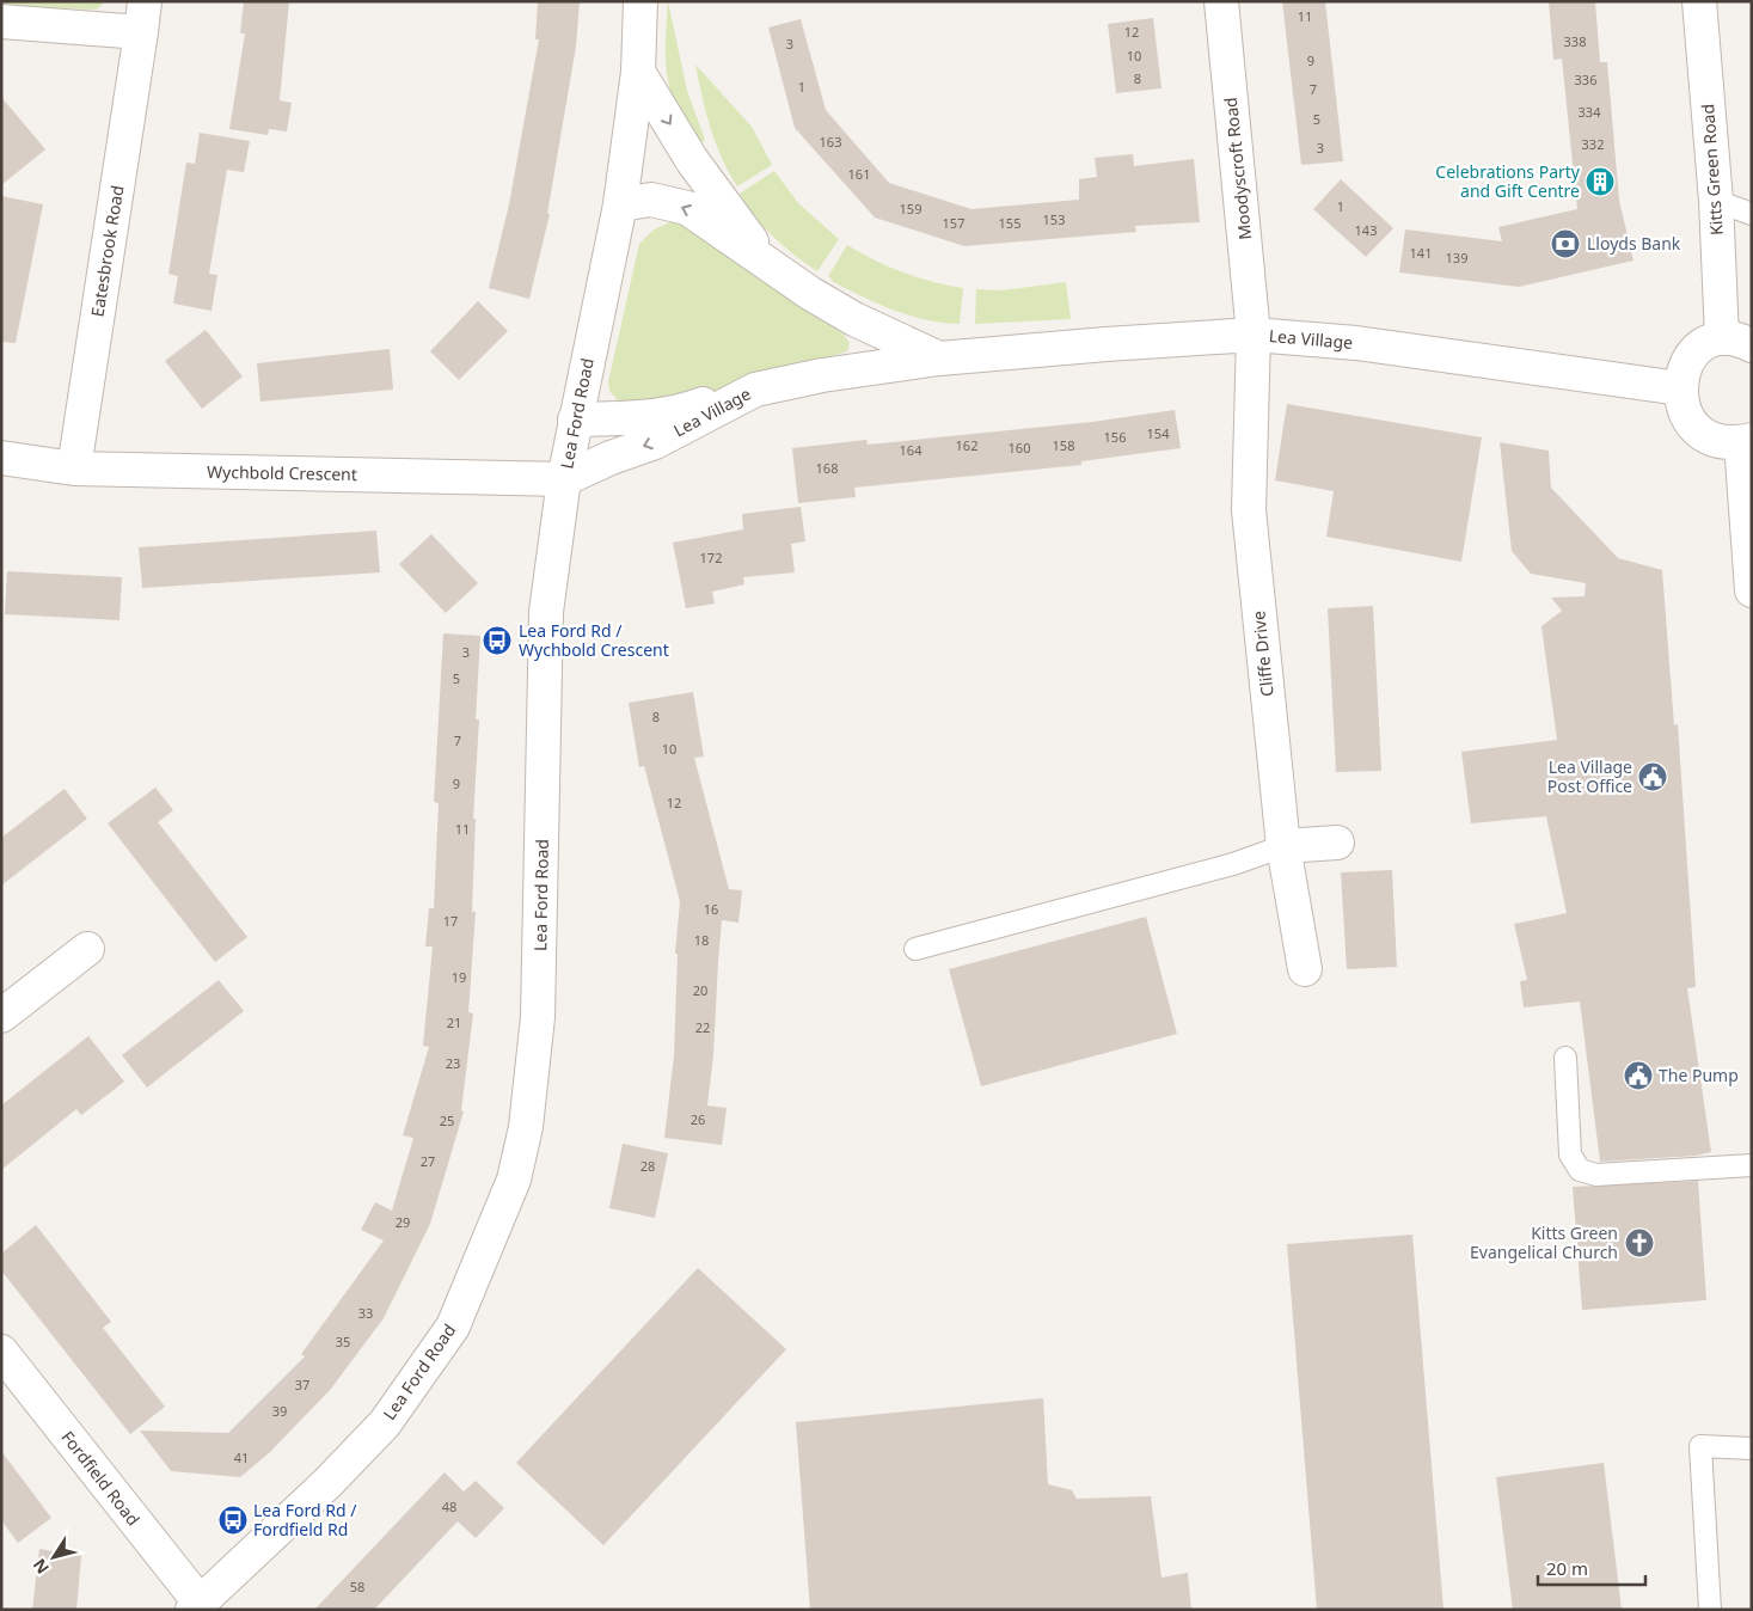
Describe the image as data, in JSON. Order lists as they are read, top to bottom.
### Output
{
  "streets": {
    "street": [
      "Moodyscroft Road",
      "Kitts Green Road",
      "Eatesbrook Road",
      "Lea Village",
      "Lea Ford Road",
      "Wychbold Crescent",
      "Cliffe Drive",
      "Fordfield Road"
    ]
  },
  "crossings": [
    ["Moodyscroft Road", "Lea Village"],
    ["Moodyscroft Road", "Cliffe Drive"],
    ["Eatesbrook Road", "Wychbold Crescent"],
    ["Lea Village", "Lea Ford Road"],
    ["Lea Village", "Wychbold Crescent"],
    ["Lea Village", "Cliffe Drive"],
    ["Lea Ford Road", "Wychbold Crescent"],
    ["Lea Ford Road", "Fordfield Road"]
  ],
  "places": {
    "building": ["Celebrations Party and Gift Centre"],
    "bank": ["Lloyds Bank"],
    "bus stop": ["Lea Ford Rd / Wychbold Crescent", "Lea Ford Rd / Fordfield Rd"],
    "public building": ["Lea Village Post Office", "The Pump"],
    "church": ["Kitts Green Evangelical Church"]
  },
  "house_numbers": [
    "11",
    "12",
    "338",
    "3",
    "10",
    "9",
    "8",
    "336",
    "1",
    "7",
    "334",
    "5",
    "163",
    "332",
    "3",
    "161",
    "1",
    "159",
    "153",
    "157",
    "155",
    "143",
    "141",
    "139",
    "154",
    "156",
    "162",
    "158",
    "160",
    "164",
    "168",
    "172",
    "3",
    "5",
    "8",
    "7",
    "10",
    "9",
    "12",
    "11",
    "16",
    "17",
    "18",
    "19",
    "20",
    "21",
    "22",
    "23",
    "26",
    "25",
    "27",
    "28",
    "29",
    "33",
    "35",
    "37",
    "39",
    "41",
    "48",
    "58"
  ],
  "scale_bar": "20 m",
  "north": "bottom left"
}
